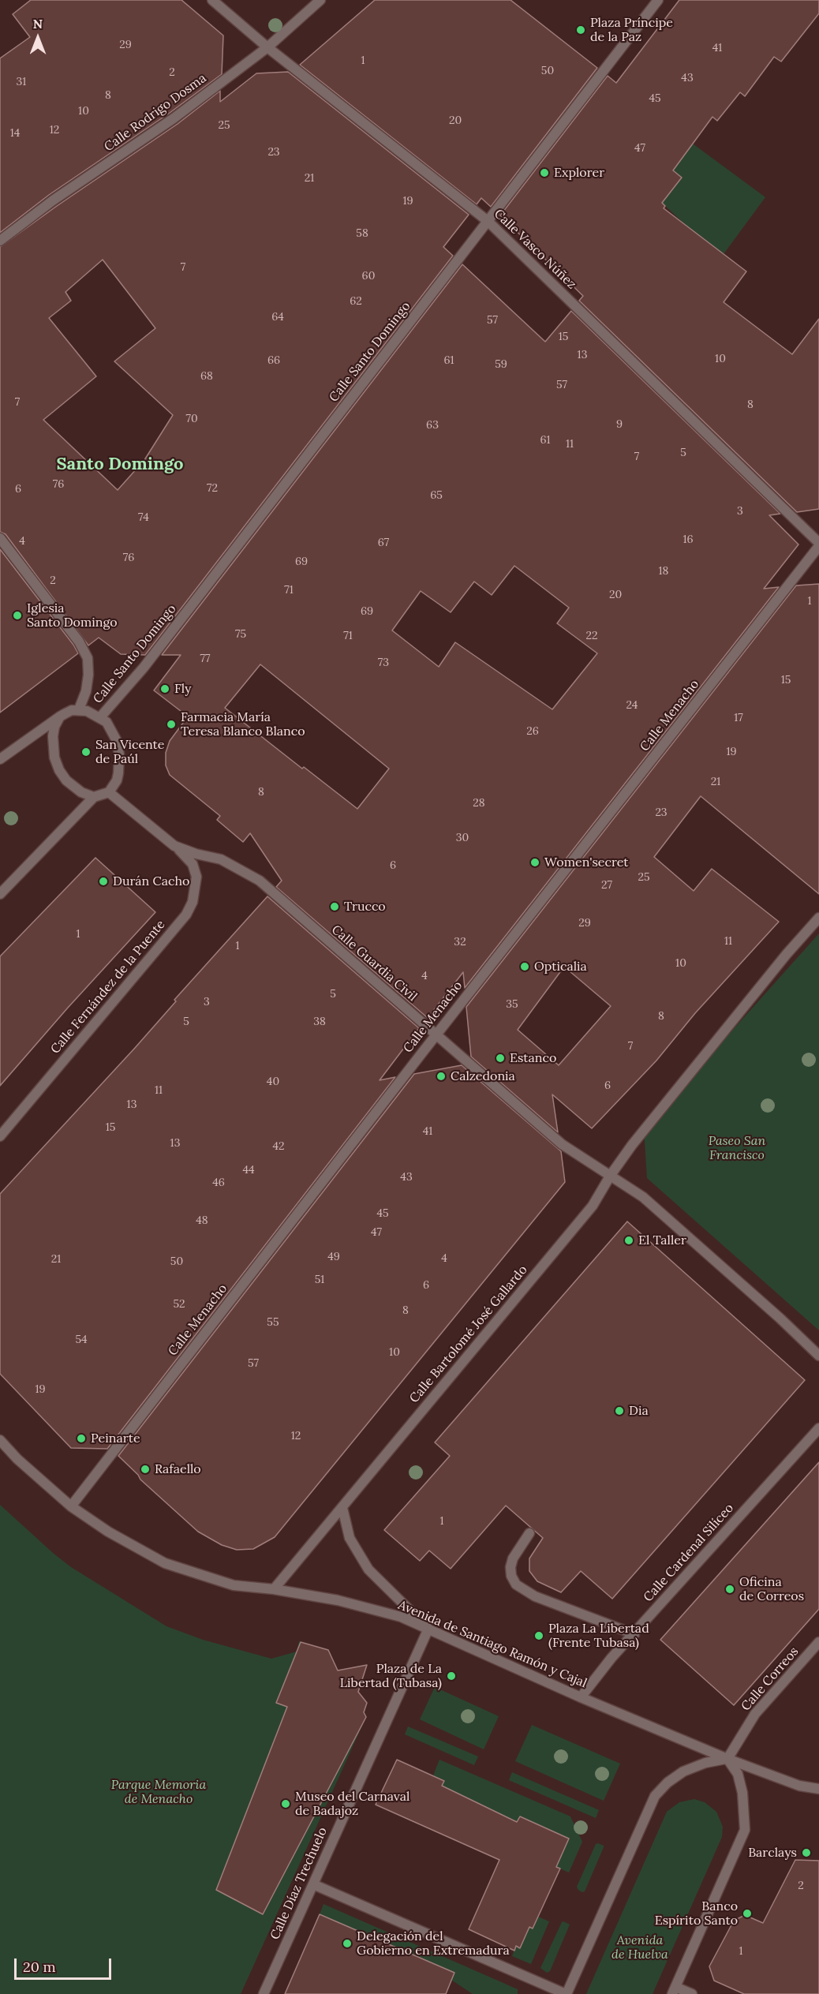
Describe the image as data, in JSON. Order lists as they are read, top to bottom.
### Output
{
  "streets": {
    "street": [
      "Calle Rodrigo Dosma",
      "Calle Vasco Núñez",
      "Calle Santo Domingo",
      "Calle Menacho",
      "Calle Guardia Civil",
      "Calle Fernández de la Puente",
      "Calle Bartolomé José Gallardo",
      "Calle Cardenal Silíceo",
      "Avenida de Santiago Ramón y Cajal",
      "Calle Correos",
      "Calle Díaz Trechuelo"
    ]
  },
  "crossings": [
    ["Calle Rodrigo Dosma", "Calle Vasco Núñez"],
    ["Calle Vasco Núñez", "Calle Santo Domingo"],
    ["Calle Santo Domingo", "Calle Guardia Civil"],
    ["Calle Menacho", "Calle Guardia Civil"],
    ["Calle Menacho", "Avenida de Santiago Ramón y Cajal"],
    ["Calle Guardia Civil", "Calle Fernández de la Puente"],
    ["Calle Guardia Civil", "Calle Bartolomé José Gallardo"],
    ["Calle Bartolomé José Gallardo", "Avenida de Santiago Ramón y Cajal"],
    ["Calle Cardenal Silíceo", "Avenida de Santiago Ramón y Cajal"],
    ["Avenida de Santiago Ramón y Cajal", "Calle Correos"],
    ["Avenida de Santiago Ramón y Cajal", "Calle Díaz Trechuelo"]
  ],
  "districts": ["Santo Domingo"],
  "parks": ["Paseo San Francisco", "Parque Memoria de Menacho", "Avenida de Huelva"],
  "places": [
    "Plaza Príncipe de la Paz",
    "Explorer",
    "Iglesia Santo Domingo",
    "Fly",
    "Farmacia María Teresa Blanco Blanco",
    "San Vicente de Paúl",
    "Women'secret",
    "Durán Cacho",
    "Trucco",
    "Opticalia",
    "Estanco",
    "Calzedonia",
    "El Taller",
    "Dia",
    "Peinarte",
    "Rafaello",
    "Oficina de Correos",
    "Plaza La Libertad (Frente Tubasa)",
    "Plaza de La Libertad (Tubasa)",
    "Museo del Carnaval de Badajoz",
    "Barclays",
    "Banco Espírito Santo",
    "Delegación del Gobierno en Extremadura"
  ],
  "house_numbers": [
    "29",
    "41",
    "1",
    "50",
    "2",
    "43",
    "31",
    "8",
    "45",
    "10",
    "20",
    "25",
    "12",
    "14",
    "47",
    "23",
    "21",
    "19",
    "58",
    "7",
    "60",
    "62",
    "64",
    "57",
    "15",
    "13",
    "10",
    "66",
    "61",
    "59",
    "68",
    "57",
    "7",
    "8",
    "70",
    "9",
    "63",
    "61",
    "11",
    "5",
    "7",
    "76",
    "72",
    "6",
    "65",
    "3",
    "74",
    "16",
    "4",
    "67",
    "76",
    "69",
    "18",
    "2",
    "71",
    "20",
    "1",
    "69",
    "75",
    "71",
    "22",
    "77",
    "73",
    "15",
    "24",
    "17",
    "26",
    "19",
    "21",
    "8",
    "28",
    "23",
    "30",
    "6",
    "25",
    "27",
    "29",
    "1",
    "11",
    "32",
    "1",
    "10",
    "4",
    "5",
    "3",
    "35",
    "8",
    "5",
    "38",
    "7",
    "40",
    "6",
    "11",
    "13",
    "15",
    "41",
    "13",
    "42",
    "44",
    "43",
    "46",
    "45",
    "48",
    "47",
    "49",
    "4",
    "21",
    "50",
    "51",
    "6",
    "52",
    "8",
    "55",
    "54",
    "10",
    "57",
    "19",
    "12",
    "1",
    "2",
    "1"
  ],
  "scale_bar": "20 m",
  "north": "top"
}
